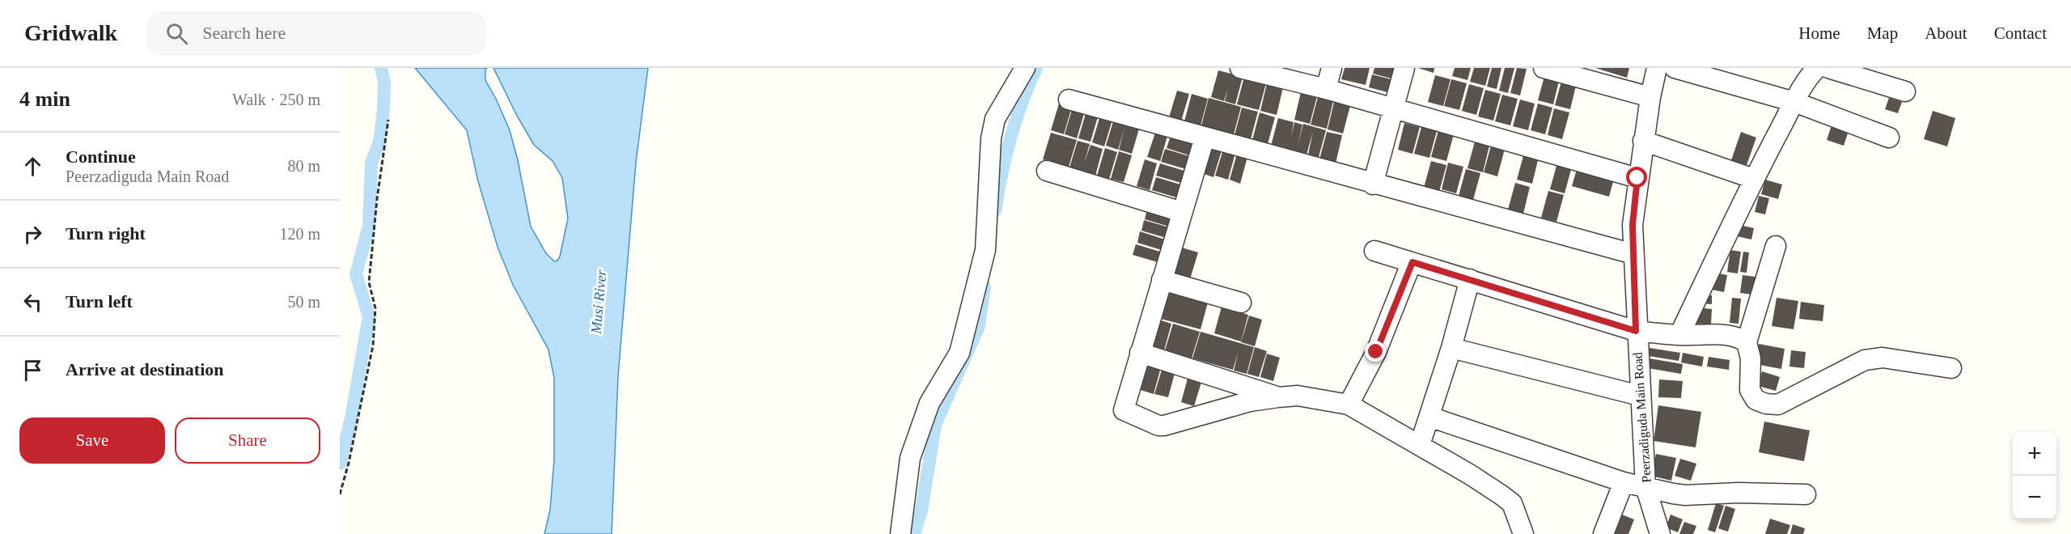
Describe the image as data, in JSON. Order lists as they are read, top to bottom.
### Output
{
  "streets": {
    "street": ["Peerzadiguda Main Road"]
  },
  "water": ["Musi River"],
  "page": {
    "header": "Gridwalk",
    "search": "Search here",
    "nav": [
      "Home",
      "Map",
      "About",
      "Contact"
    ],
    "heading": ["4 min", "Walk · 250 m"],
    "list": [
      ["Continue", "Peerzadiguda Main Road", "80 m"],
      ["Turn right", "120 m"],
      ["Turn left", "50 m"],
      "Arrive at destination"
    ],
    "buttons": ["Save", "Share"],
    "map_buttons": ["+", "−"]
  }
}
